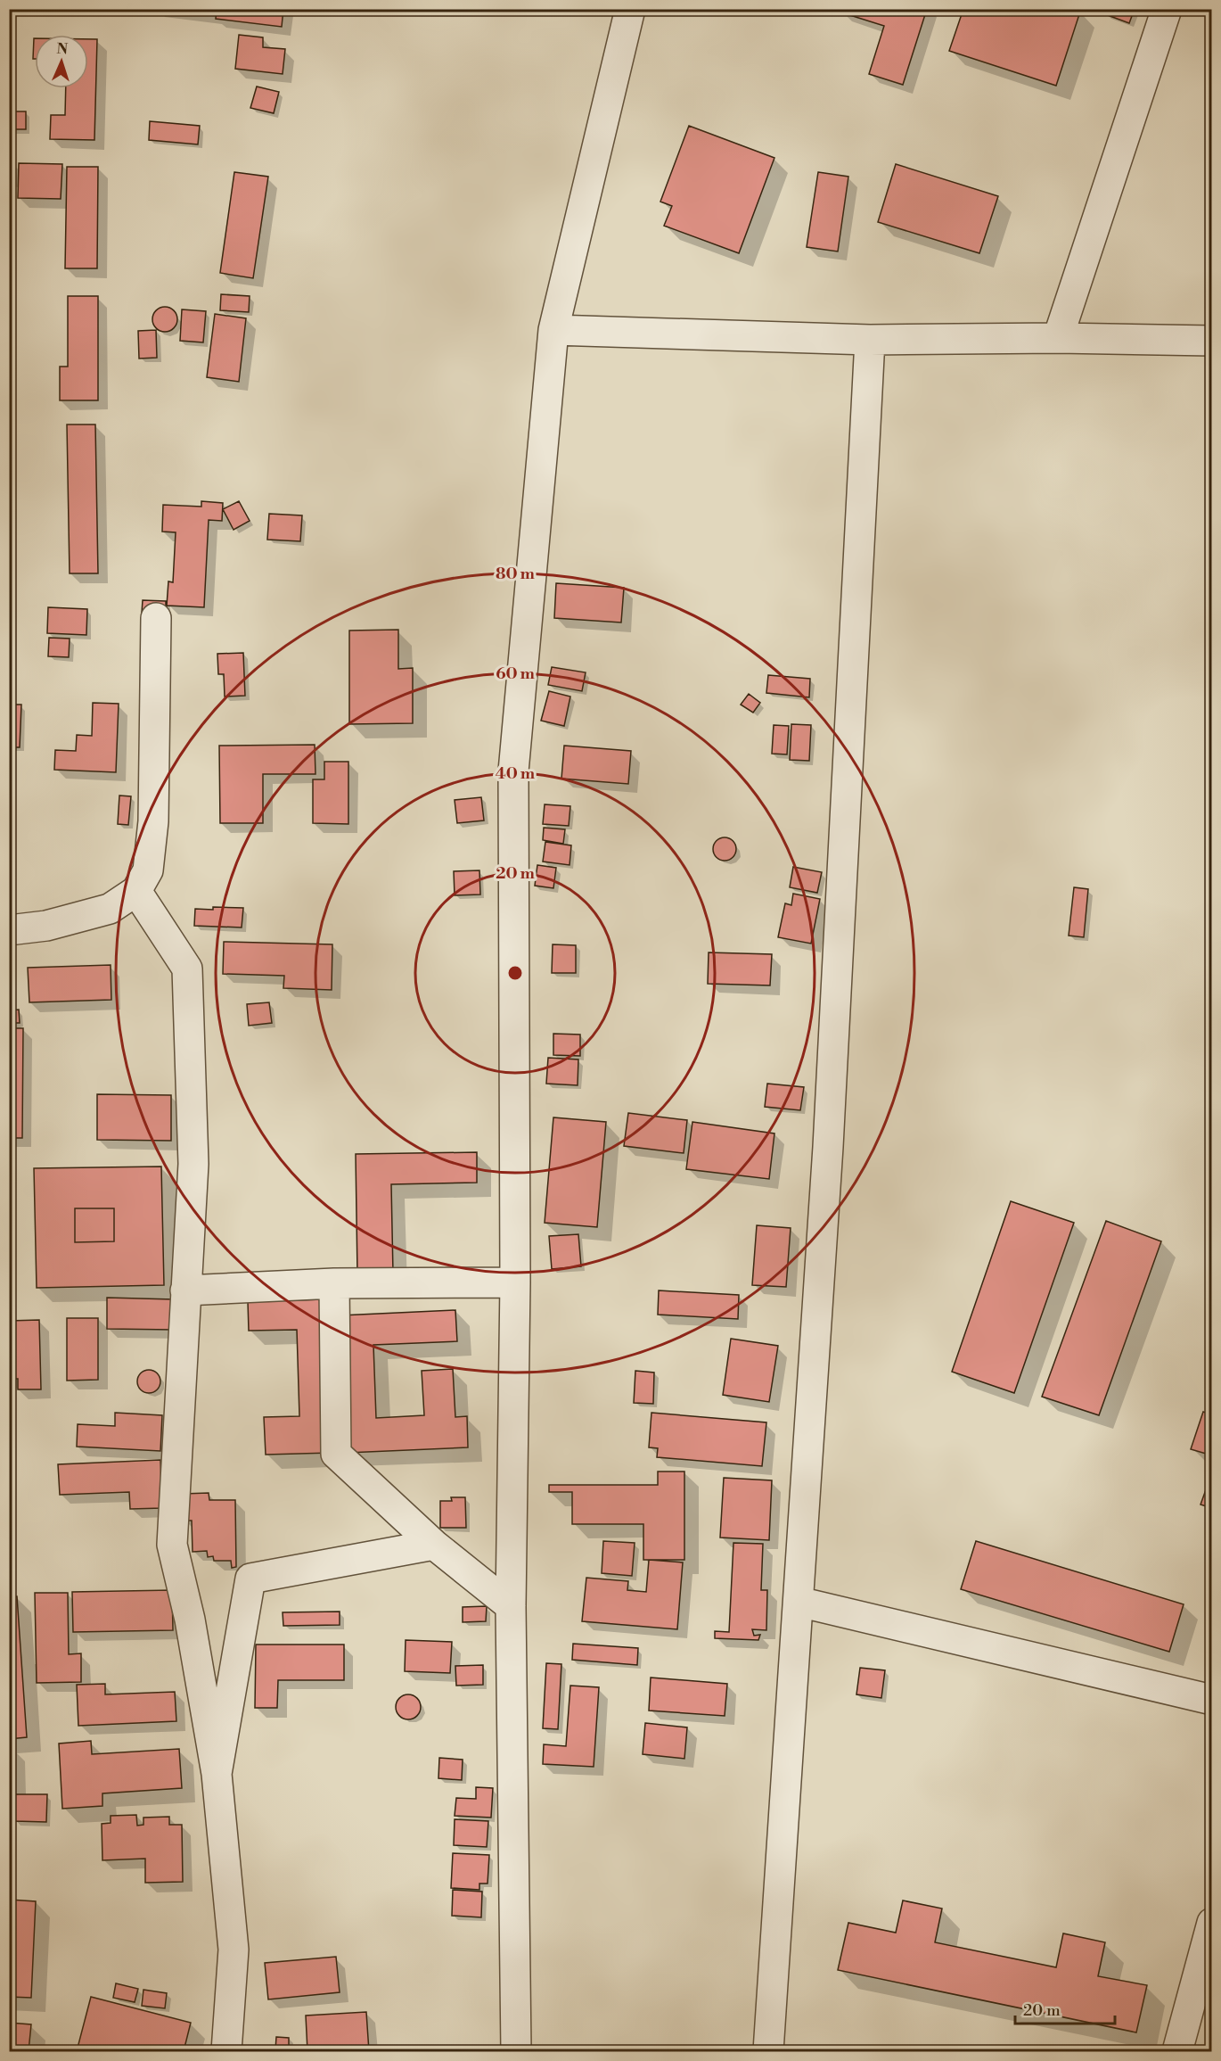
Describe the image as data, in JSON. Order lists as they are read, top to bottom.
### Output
{
  "scale_bar": "20 m",
  "north": "top",
  "rings": [
    "80 m",
    "60 m",
    "40 m",
    "20 m"
  ]
}
